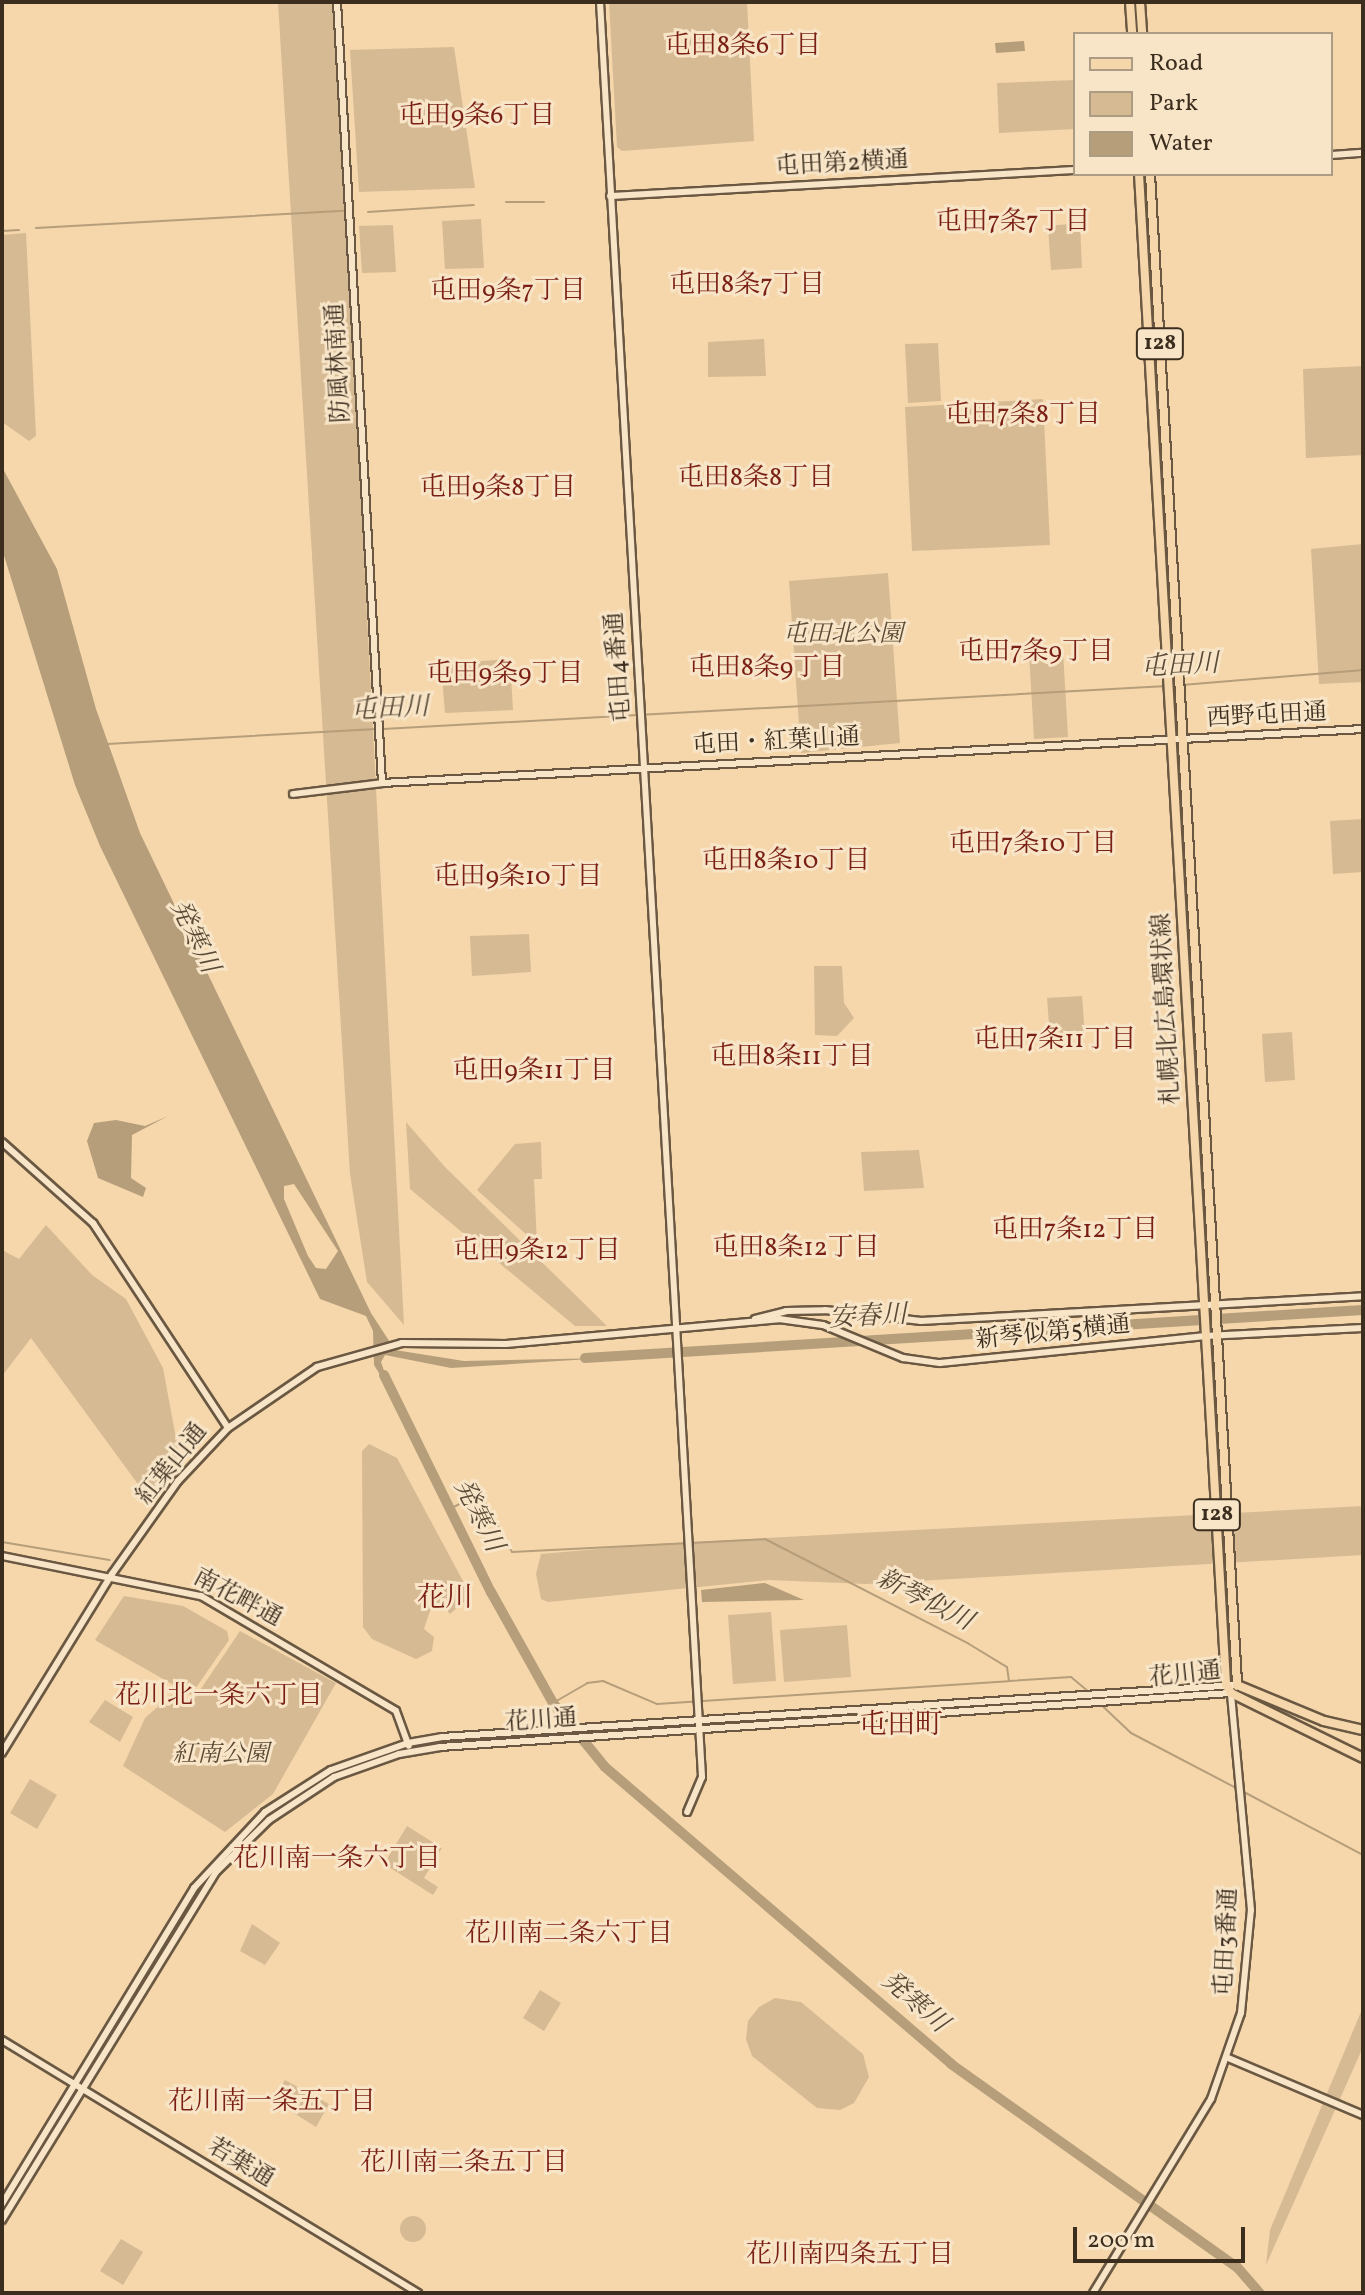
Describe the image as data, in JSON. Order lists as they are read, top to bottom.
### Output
{
  "streets": {
    "main road": ["128", "札幌北広島環状線"],
    "street": [
      "屯田第2横通",
      "防風林南通",
      "屯田4番通",
      "西野屯田通",
      "屯田・紅葉山通",
      "新琴似第5横通",
      "紅葉山通",
      "南花畔通",
      "花川通",
      "屯田3番通",
      "若葉通"
    ]
  },
  "crossings": [
    ["屯田第2横通", "屯田4番通"],
    ["防風林南通", "屯田・紅葉山通"],
    ["屯田4番通", "屯田・紅葉山通"],
    ["屯田4番通", "新琴似第5横通"],
    ["屯田4番通", "花川通"],
    ["西野屯田通", "屯田・紅葉山通"],
    ["西野屯田通", "札幌北広島環状線"],
    ["屯田・紅葉山通", "札幌北広島環状線"],
    ["札幌北広島環状線", "新琴似第5横通"],
    ["札幌北広島環状線", "花川通"],
    ["札幌北広島環状線", "屯田3番通"],
    ["新琴似第5横通", "紅葉山通"],
    ["紅葉山通", "南花畔通"],
    ["南花畔通", "花川通"],
    ["花川通", "屯田3番通"],
    ["花川通", "若葉通"]
  ],
  "districts": [
    "屯田8条6丁目",
    "屯田9条6丁目",
    "屯田7条7丁目",
    "屯田8条7丁目",
    "屯田9条7丁目",
    "屯田7条8丁目",
    "屯田8条8丁目",
    "屯田9条8丁目",
    "屯田7条9丁目",
    "屯田8条9丁目",
    "屯田9条9丁目",
    "屯田7条10丁目",
    "屯田8条10丁目",
    "屯田9条10丁目",
    "屯田7条11丁目",
    "屯田8条11丁目",
    "屯田9条11丁目",
    "屯田7条12丁目",
    "屯田8条12丁目",
    "屯田9条12丁目",
    "花川",
    "花川北一条六丁目",
    "屯田町",
    "花川南一条六丁目",
    "花川南二条六丁目",
    "花川南一条五丁目",
    "花川南二条五丁目",
    "花川南四条五丁目"
  ],
  "water": [
    "屯田川",
    "発寒川",
    "安春川",
    "新琴似川"
  ],
  "parks": ["屯田北公園", "紅南公園"],
  "legend": ["Road", "Park", "Water"],
  "scale_bar": "200 m"
}
